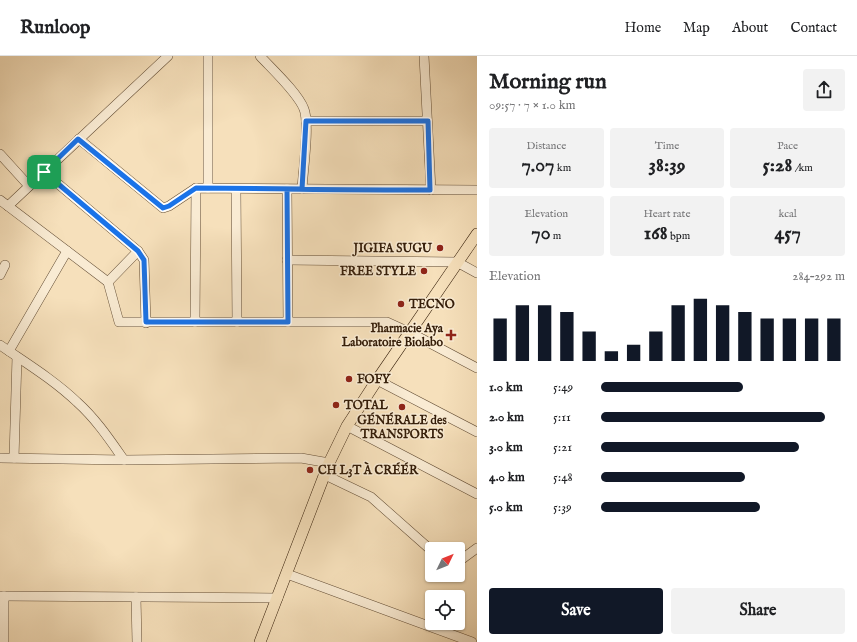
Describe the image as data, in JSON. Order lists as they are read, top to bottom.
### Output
{
  "places": {
    "other": [
      "JIGIFA SUGU",
      "FREE STYLE",
      "TECNO",
      "FOFY",
      "TOTAL",
      "GÉNÉRALE des TRANSPORTS",
      "CH L3T À CRÉÉR"
    ],
    "health": ["Pharmacie Aya Laboratoire Biolabo"]
  },
  "north": "top right",
  "page": {
    "header": "Runloop",
    "nav": [
      "Home",
      "Map",
      "About",
      "Contact"
    ],
    "heading": ["Morning run", "09:57 · 7 × 1.0 km"],
    "stats": [
      ["Distance", "7.07 km"],
      ["Time", "38:39"],
      ["Pace", "5:28 /km"],
      ["Elevation", "70 m"],
      ["Heart rate", "168 bpm"],
      ["kcal", "457"]
    ],
    "chart": ["Elevation", "284–292 m"],
    "list": [
      {
        "name": "1.0 km",
        "note": "5:49"
      },
      {
        "name": "2.0 km",
        "note": "5:11"
      },
      {
        "name": "3.0 km",
        "note": "5:21"
      },
      {
        "name": "4.0 km",
        "note": "5:48"
      },
      {
        "name": "5.0 km",
        "note": "5:39"
      }
    ],
    "buttons": ["Save", "Share"]
  }
}
